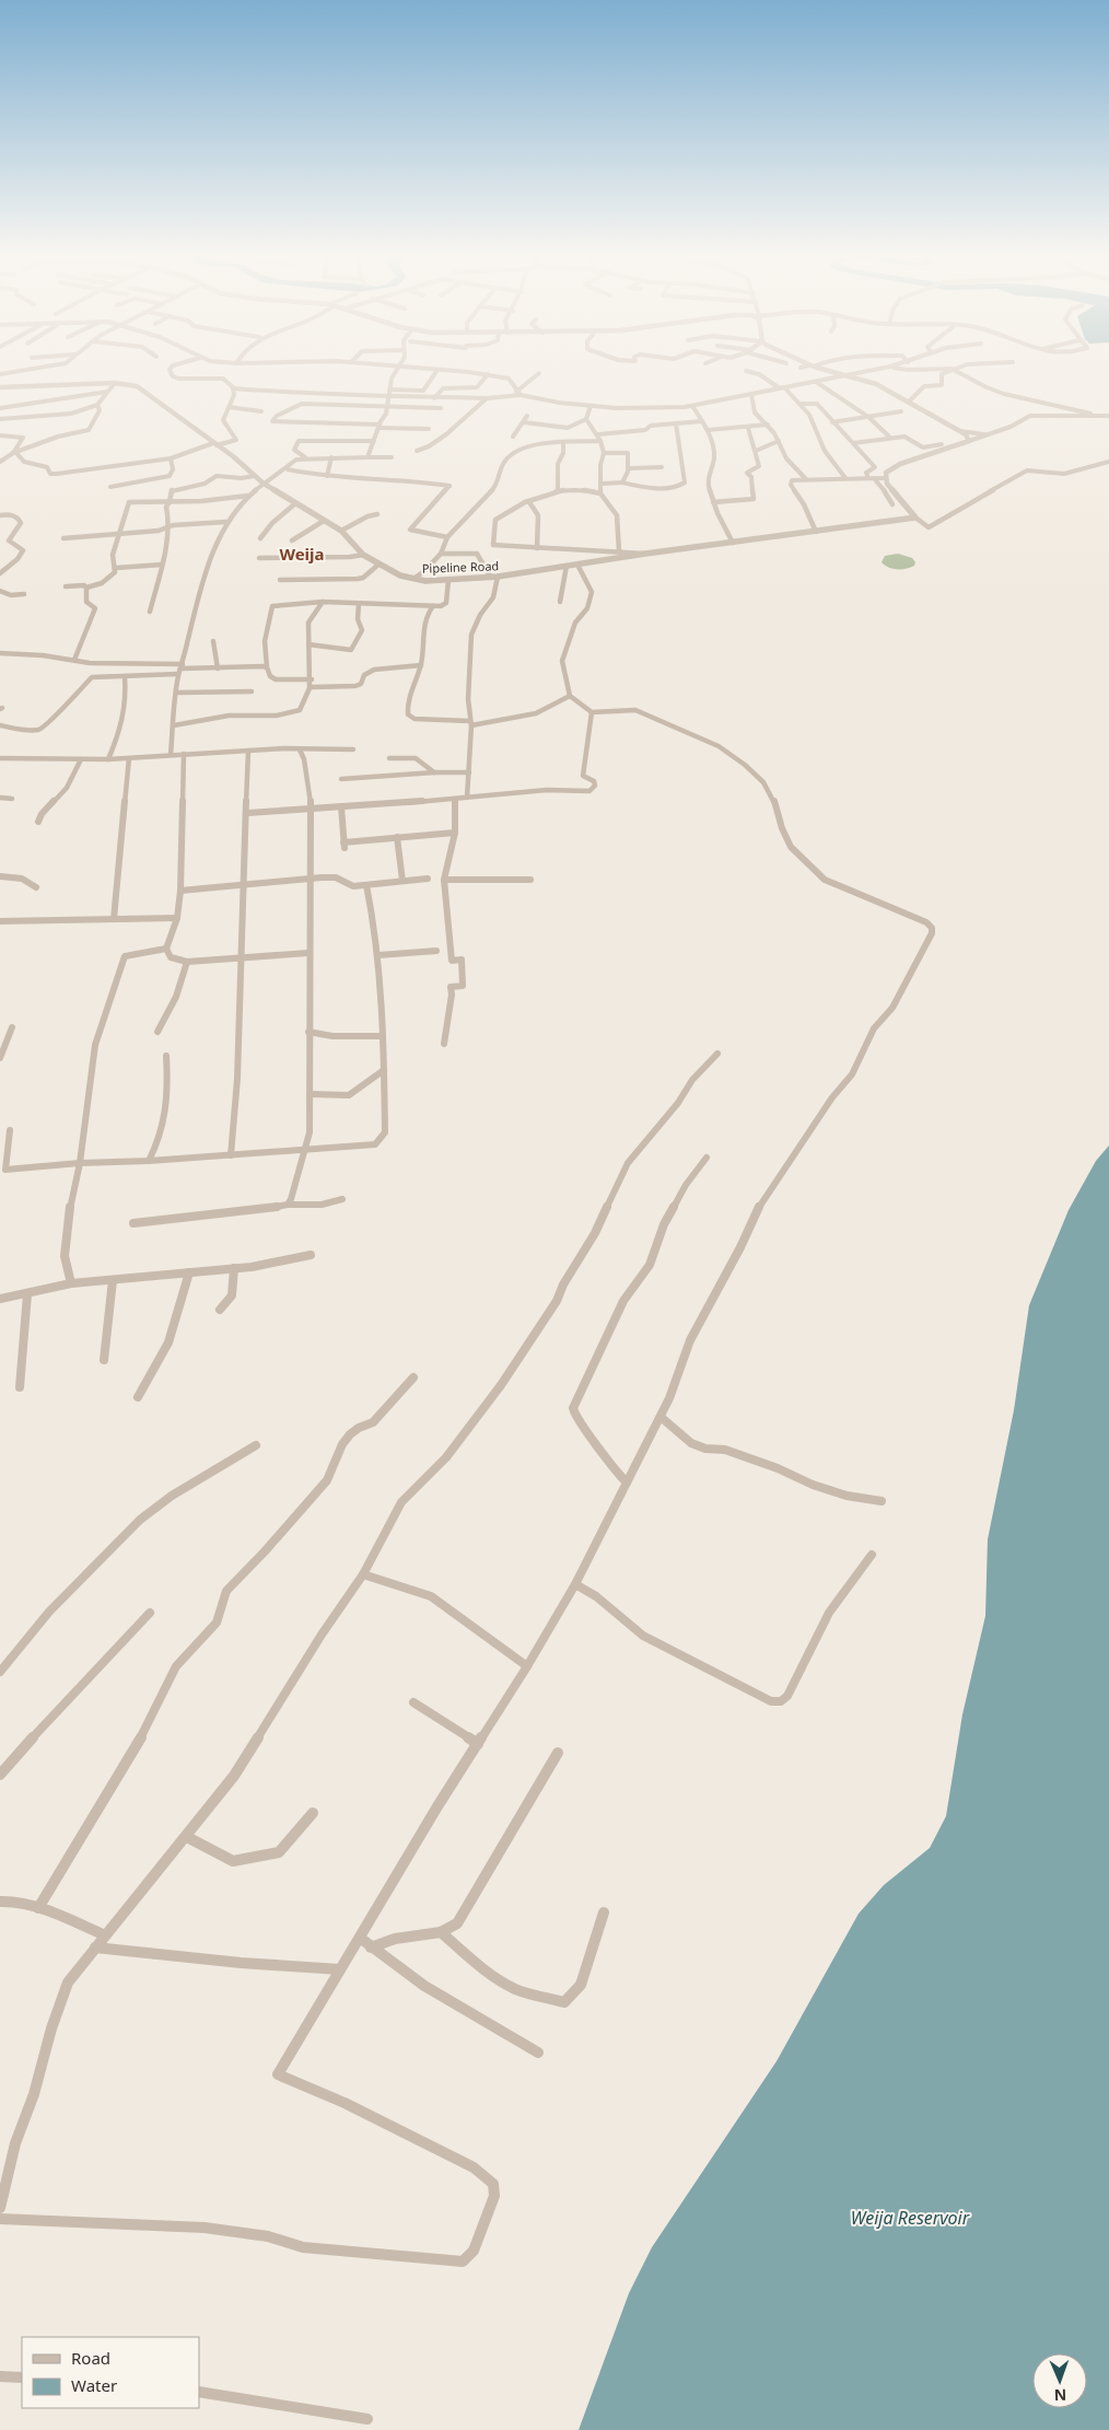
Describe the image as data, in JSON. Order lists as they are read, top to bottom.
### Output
{
  "streets": {
    "street": ["Pipeline Road"]
  },
  "districts": ["Weija"],
  "water": ["Weija Reservoir"],
  "legend": ["Road", "Water"],
  "north": "bottom"
}
